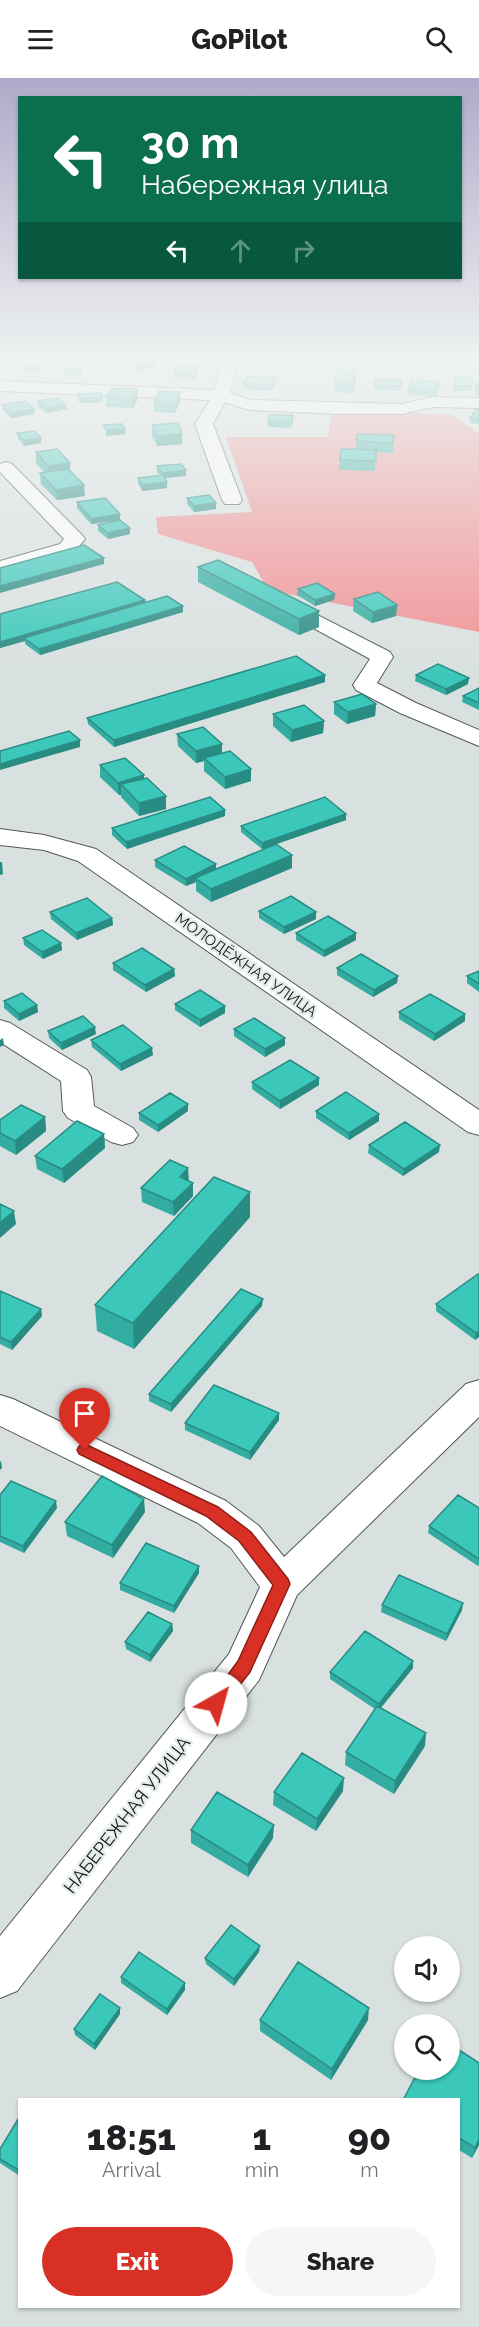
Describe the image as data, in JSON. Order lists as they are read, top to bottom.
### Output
{
  "streets": {
    "street": ["МОЛОДЁЖНАЯ УЛИЦА", "НАБЕРЕЖНАЯ УЛИЦА"]
  },
  "page": {
    "header": "GoPilot",
    "turn": ["30 m", "Набережная улица"],
    "eta": [
      "18:51",
      "Arrival",
      "1",
      "min",
      "90",
      "m"
    ],
    "buttons": ["Exit", "Share"]
  }
}
